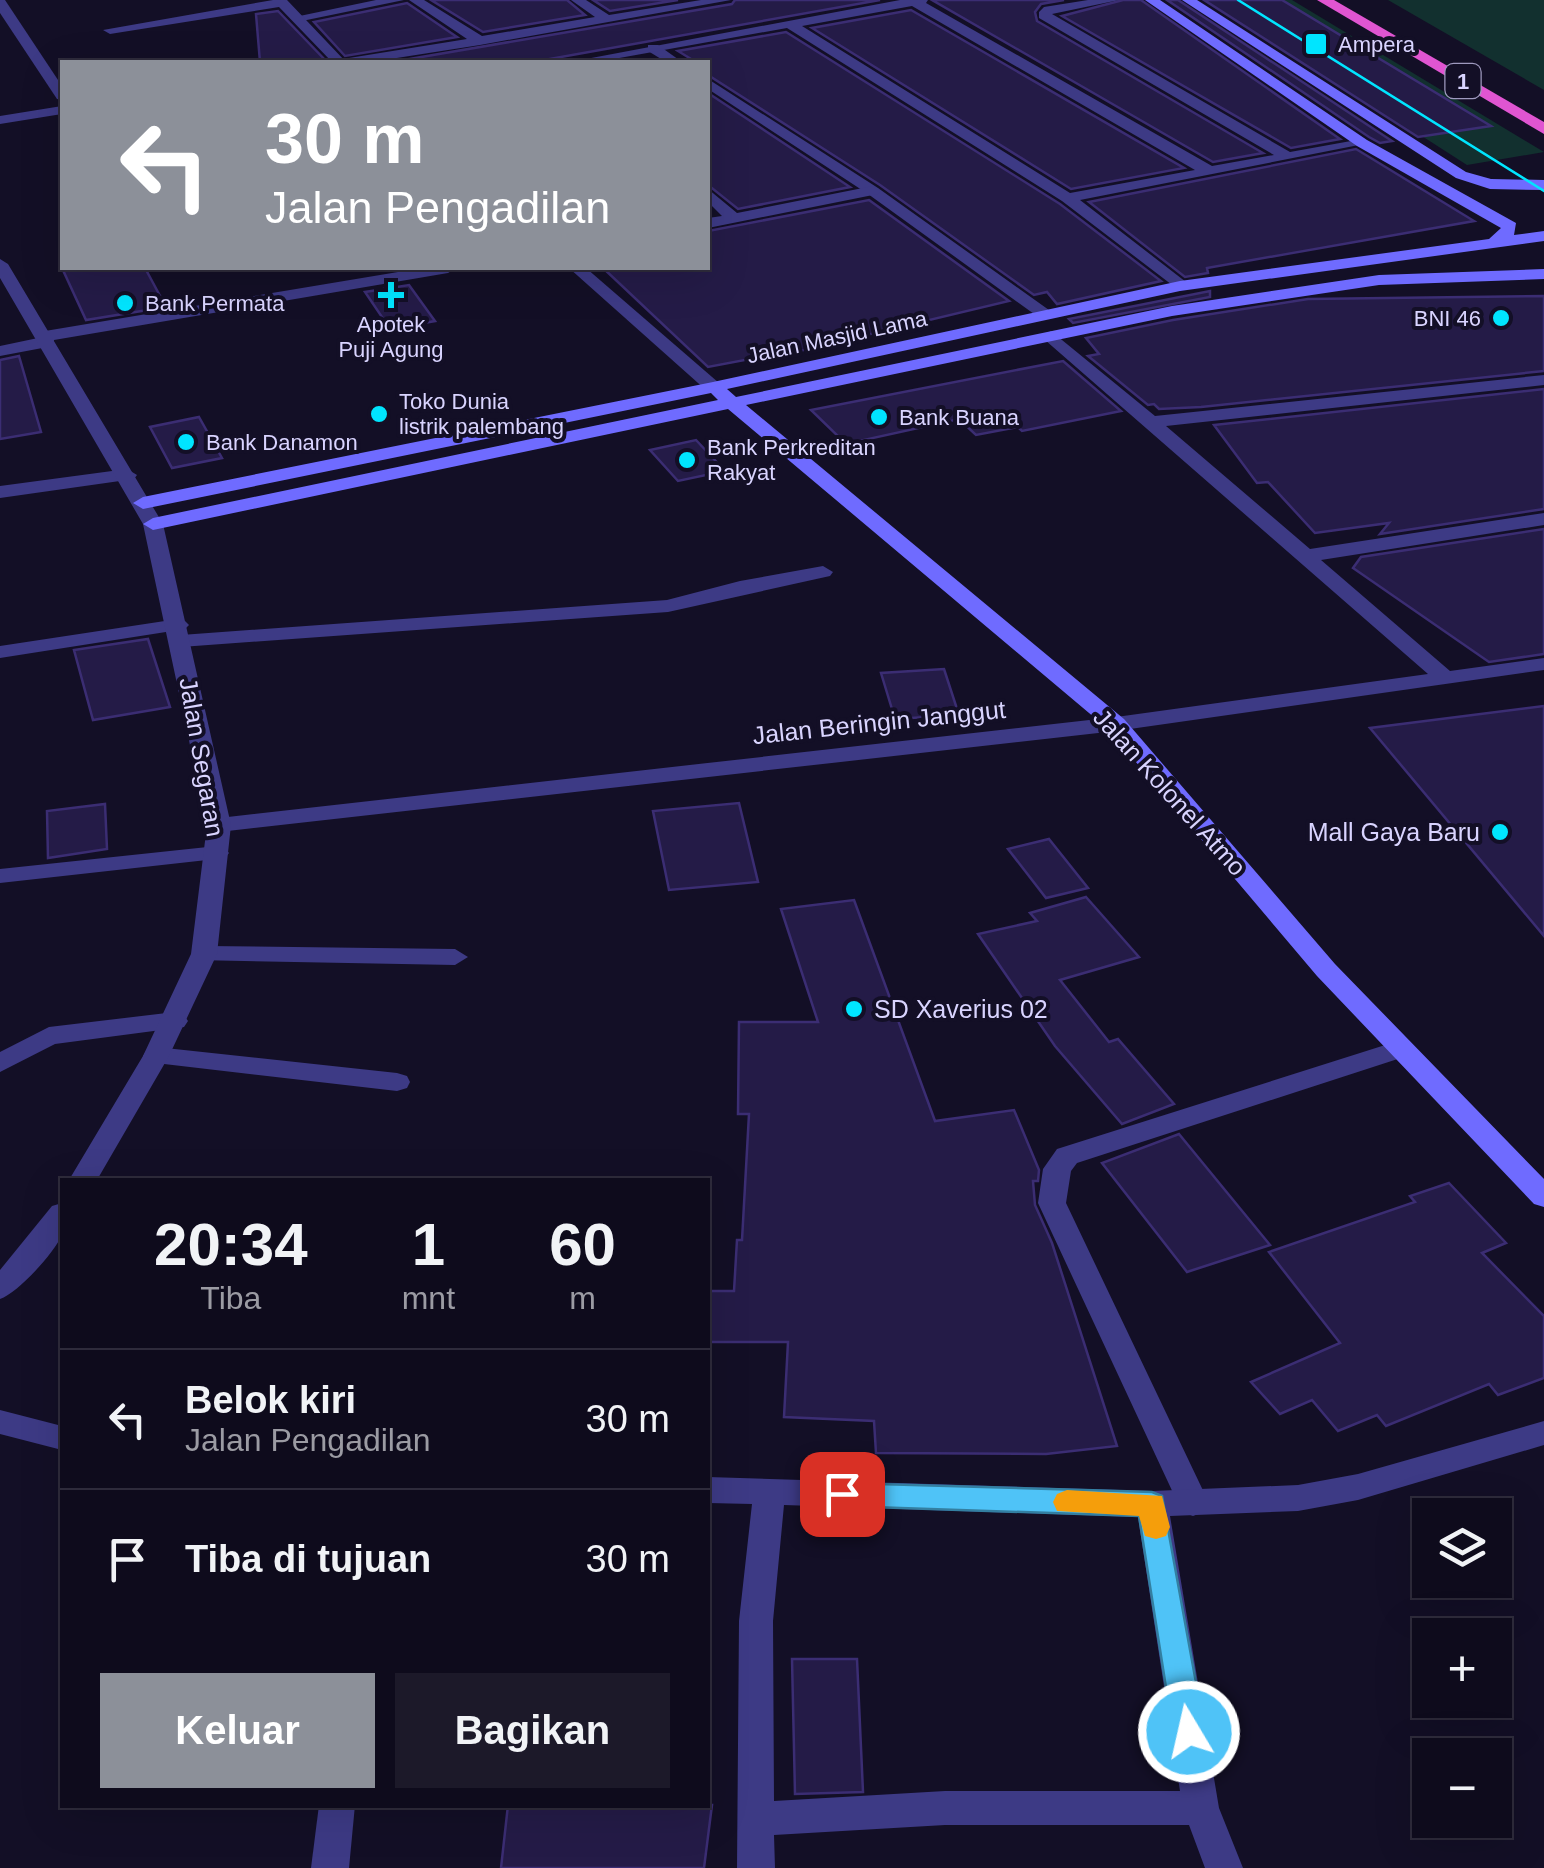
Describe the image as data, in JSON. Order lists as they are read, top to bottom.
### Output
{
  "streets": {
    "highway": ["1"],
    "main road": ["Jalan Masjid Lama", "Jalan Kolonel Atmo"],
    "street": ["Jalan Beringin Janggut", "Jalan Segaran"]
  },
  "crossings": [
    ["Jalan Masjid Lama", "Jalan Segaran"],
    ["Jalan Masjid Lama", "Jalan Kolonel Atmo"],
    ["Jalan Beringin Janggut", "Jalan Segaran"],
    ["Jalan Beringin Janggut", "Jalan Kolonel Atmo"]
  ],
  "places": {
    "transit": ["Ampera"],
    "health": ["Apotek Puji Agung"],
    "other": [
      "Bank Permata",
      "BNI 46",
      "Toko Dunia listrik palembang",
      "Bank Buana",
      "Bank Danamon",
      "Bank Perkreditan Rakyat",
      "Mall Gaya Baru",
      "SD Xaverius 02"
    ]
  },
  "page": {
    "turn": ["30 m", "Jalan Pengadilan"],
    "eta": [
      "20:34",
      "Tiba",
      "1",
      "mnt",
      "60",
      "m"
    ],
    "list": [
      {
        "name": "Belok kiri",
        "note": "Jalan Pengadilan",
        "value": "30 m"
      },
      {
        "name": "Tiba di tujuan",
        "value": "30 m"
      }
    ],
    "map_buttons": ["+", "−"],
    "buttons": ["Keluar", "Bagikan"]
  }
}
